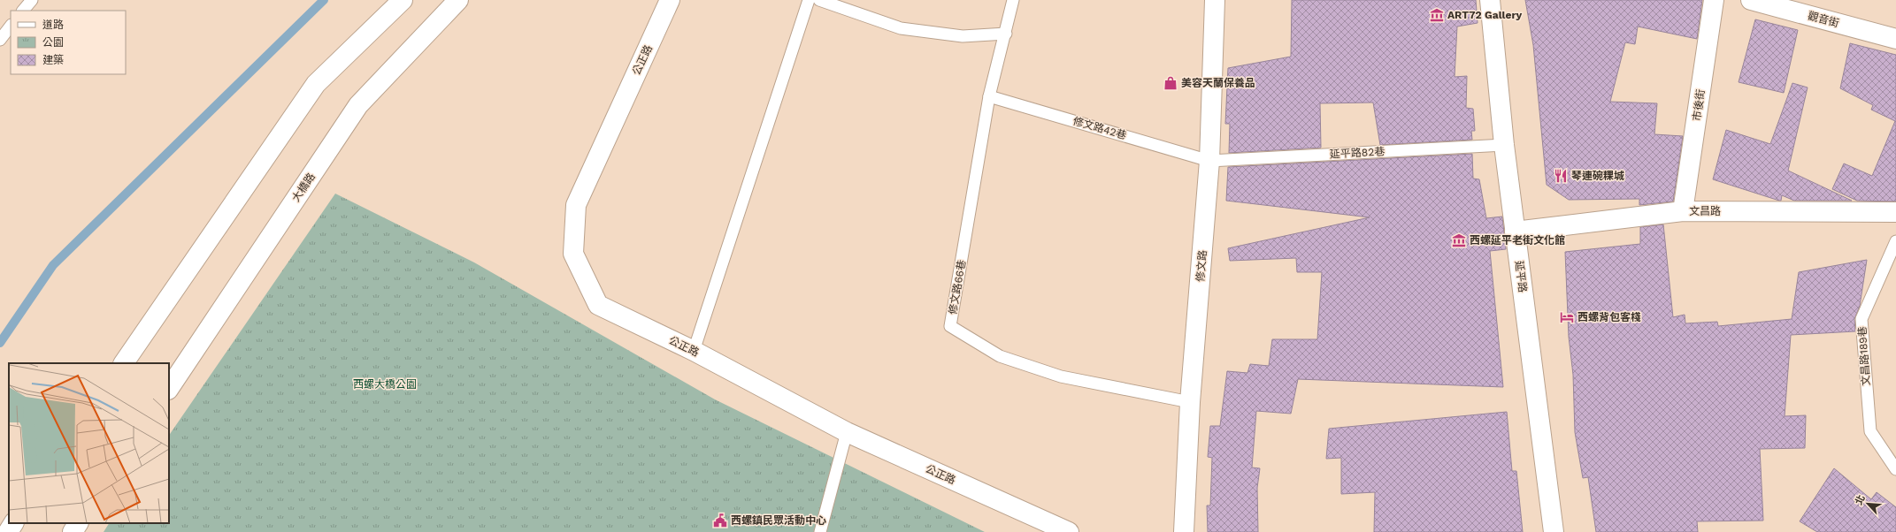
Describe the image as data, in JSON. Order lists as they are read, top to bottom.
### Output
{
  "streets": {
    "street": [
      "觀音街",
      "公正路",
      "市後街",
      "大橋路",
      "文昌路",
      "修文路",
      "延平路"
    ],
    "lane": [
      "修文路42巷",
      "延平路82巷",
      "修文路66巷",
      "文昌路189巷"
    ]
  },
  "crossings": [
    ["市後街", "文昌路"],
    ["修文路42巷", "延平路82巷"],
    ["修文路42巷", "修文路"],
    ["修文路42巷", "修文路66巷"],
    ["延平路82巷", "修文路"],
    ["延平路82巷", "延平路"],
    ["文昌路", "延平路"],
    ["修文路", "修文路66巷"]
  ],
  "parks": ["西螺大橋公園"],
  "places": {
    "museum": ["ART72 Gallery", "西螺延平老街文化館"],
    "shop": ["美容天蘭保養品"],
    "restaurant": ["琴連碗粿城"],
    "hotel": ["西螺背包客棧"],
    "public building": ["西螺鎮民眾活動中心"]
  },
  "legend": ["道路", "公園", "建築"],
  "north": "top left"
}
